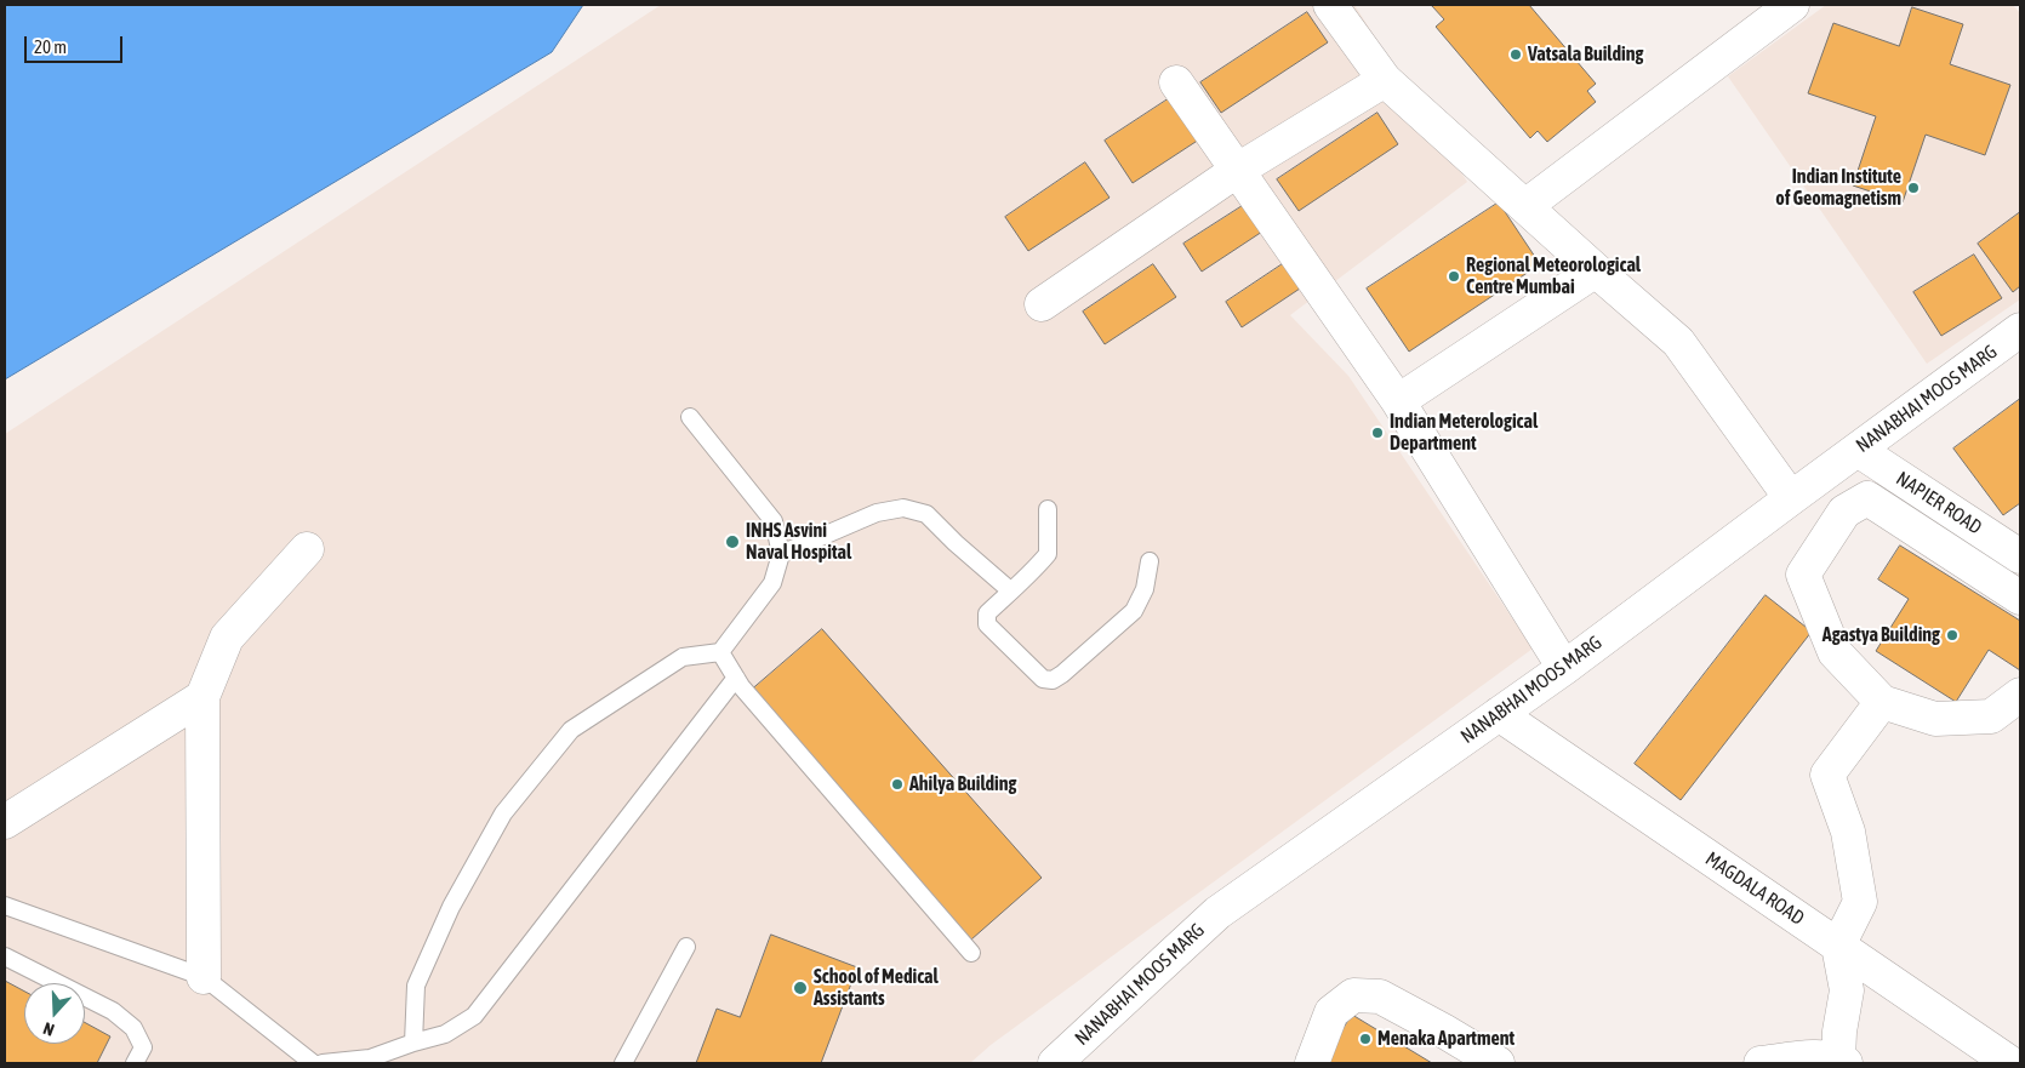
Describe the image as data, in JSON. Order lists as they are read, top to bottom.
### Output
{
  "streets": {
    "street": ["NANABHAI MOOS MARG", "NAPIER ROAD", "MAGDALA ROAD"]
  },
  "crossings": [
    ["NANABHAI MOOS MARG", "NAPIER ROAD"],
    ["NANABHAI MOOS MARG", "MAGDALA ROAD"]
  ],
  "places": [
    "Vatsala Building",
    "Indian Institute of Geomagnetism",
    "Regional Meteorological Centre Mumbai",
    "Indian Meterological Department",
    "INHS Asvini Naval Hospital",
    "Agastya Building",
    "Ahilya Building",
    "School of Medical Assistants",
    "Menaka Apartment"
  ],
  "scale_bar": "20 m",
  "north": "bottom"
}
